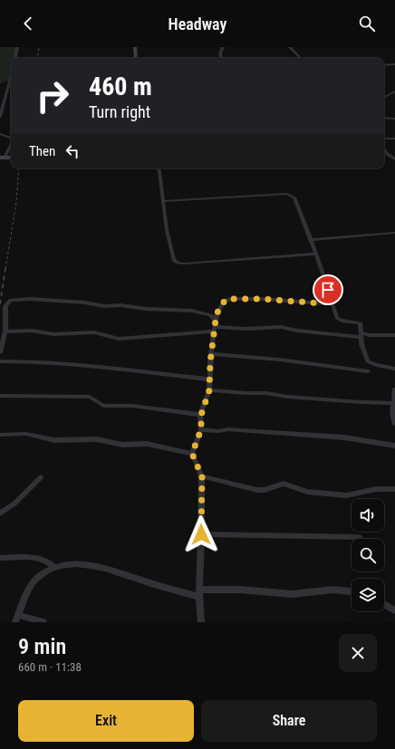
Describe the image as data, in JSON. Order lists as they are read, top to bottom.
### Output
{
  "page": {
    "header": "Headway",
    "turn": ["460 m", "Turn right"],
    "then": "Then",
    "heading": ["9 min", "660 m · 11:38"],
    "buttons": ["Exit", "Share"]
  }
}
